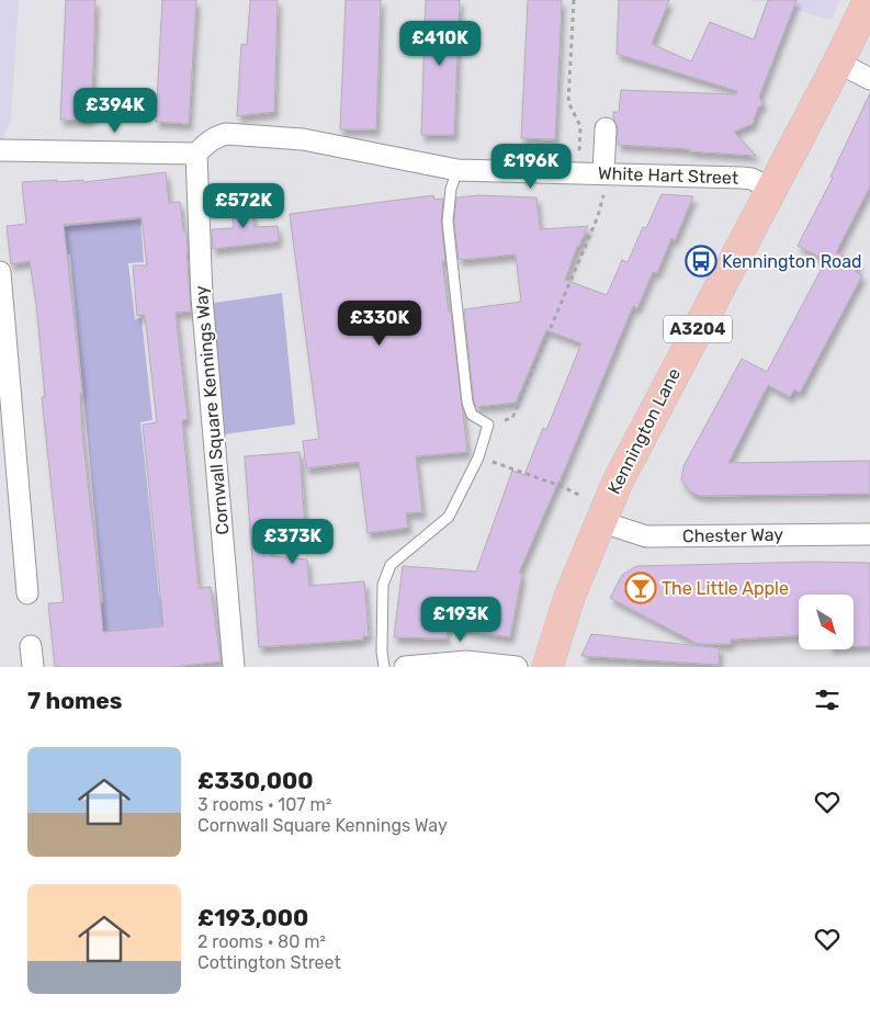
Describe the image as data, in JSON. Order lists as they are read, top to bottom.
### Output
{
  "streets": {
    "highway": ["A3204", "Kennington Lane"],
    "street": ["White Hart Street", "Cornwall Square Kennings Way", "Chester Way"]
  },
  "crossings": [
    ["White Hart Street", "Cornwall Square Kennings Way"],
    ["White Hart Street", "Kennington Lane"],
    ["Kennington Lane", "Chester Way"]
  ],
  "places": {
    "bus stop": ["Kennington Road"],
    "bar": ["The Little Apple"]
  },
  "north": "bottom right",
  "page": {
    "price": [
      "£410K",
      "£394K",
      "£196K",
      "£572K",
      "£330K",
      "£373K",
      "£193K"
    ],
    "heading": "7 homes",
    "list": [
      {
        "name": "£330,000",
        "note": "3 rooms · 107 m² · Cornwall Square Kennings Way"
      },
      {
        "name": "£193,000",
        "note": "2 rooms · 80 m² · Cottington Street"
      }
    ]
  }
}
